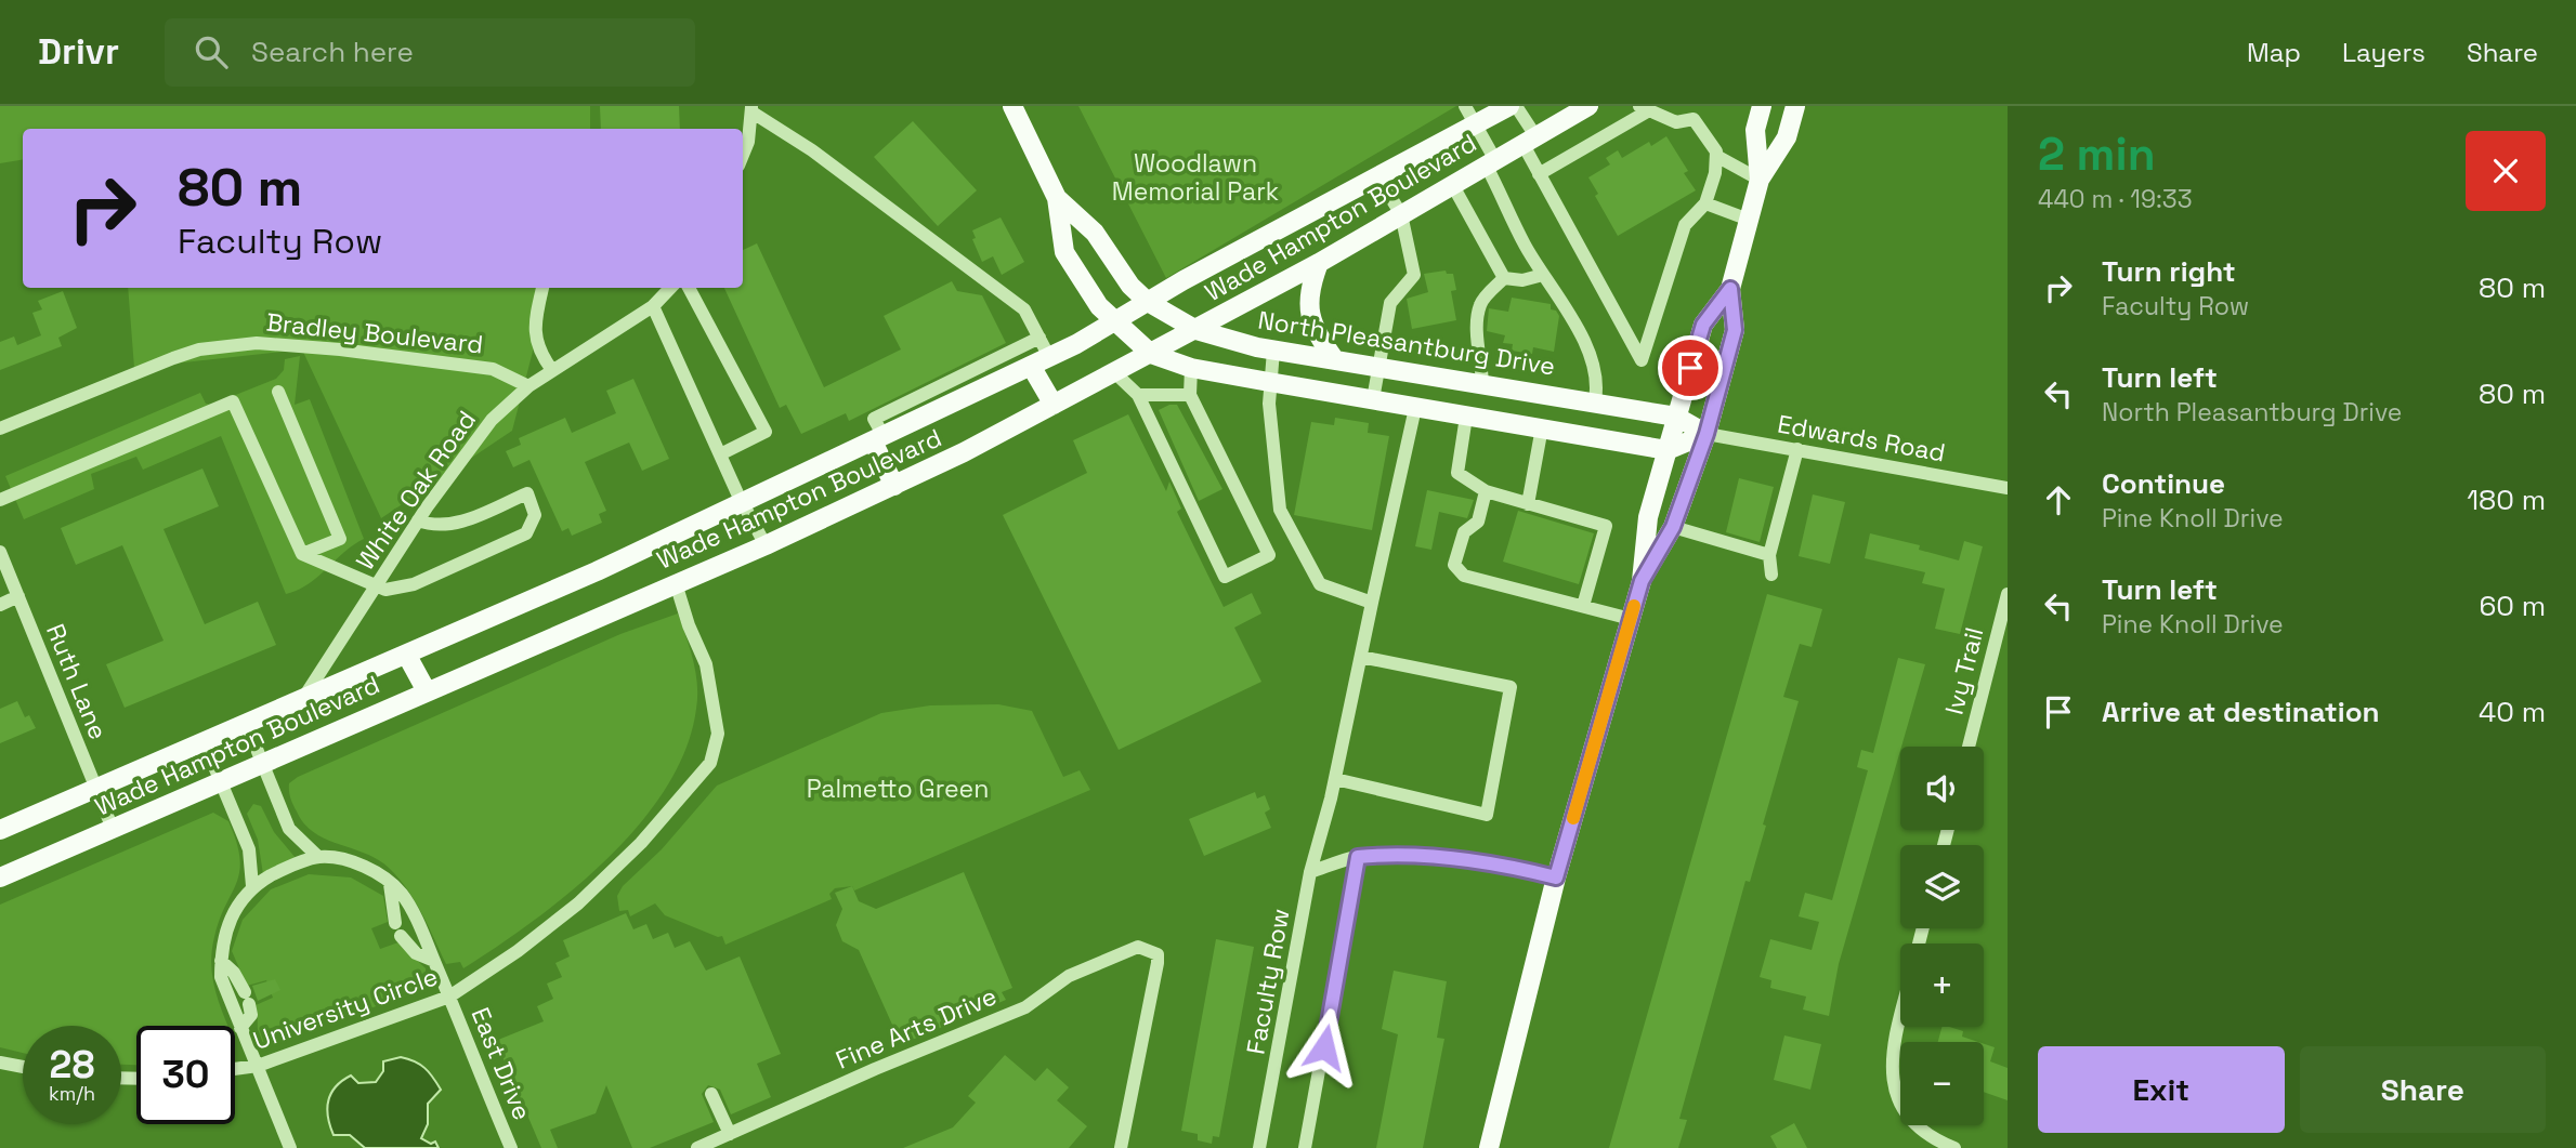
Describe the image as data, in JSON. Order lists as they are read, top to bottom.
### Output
{
  "streets": {
    "main road": ["Wade Hampton Boulevard", "North Pleasantburg Drive"],
    "street": [
      "Bradley Boulevard",
      "Edwards Road",
      "White Oak Road",
      "Ivy Trail",
      "Ruth Lane",
      "Faculty Row",
      "University Circle",
      "Fine Arts Drive",
      "East Drive"
    ]
  },
  "crossings": [
    ["Wade Hampton Boulevard", "North Pleasantburg Drive"],
    ["Wade Hampton Boulevard", "White Oak Road"],
    ["Wade Hampton Boulevard", "Ruth Lane"],
    ["Wade Hampton Boulevard", "University Circle"],
    ["Bradley Boulevard", "White Oak Road"],
    ["North Pleasantburg Drive", "Edwards Road"],
    ["North Pleasantburg Drive", "Faculty Row"],
    ["University Circle", "East Drive"]
  ],
  "parks": ["Woodlawn Memorial Park", "Palmetto Green"],
  "page": {
    "header": "Drivr",
    "search": "Search here",
    "nav": ["Map", "Layers", "Share"],
    "heading": ["2 min", "440 m · 19:33"],
    "turn": ["80 m", "Faculty Row"],
    "list": [
      {
        "name": "Turn right",
        "note": "Faculty Row",
        "value": "80 m"
      },
      {
        "name": "Turn left",
        "note": "North Pleasantburg Drive",
        "value": "80 m"
      },
      {
        "name": "Continue",
        "note": "Pine Knoll Drive",
        "value": "180 m"
      },
      {
        "name": "Turn left",
        "note": "Pine Knoll Drive",
        "value": "60 m"
      },
      {
        "name": "Arrive at destination",
        "value": "40 m"
      }
    ],
    "map_buttons": ["+", "−"],
    "speed": "28 km/h",
    "limit": "30",
    "buttons": ["Exit", "Share"]
  }
}
